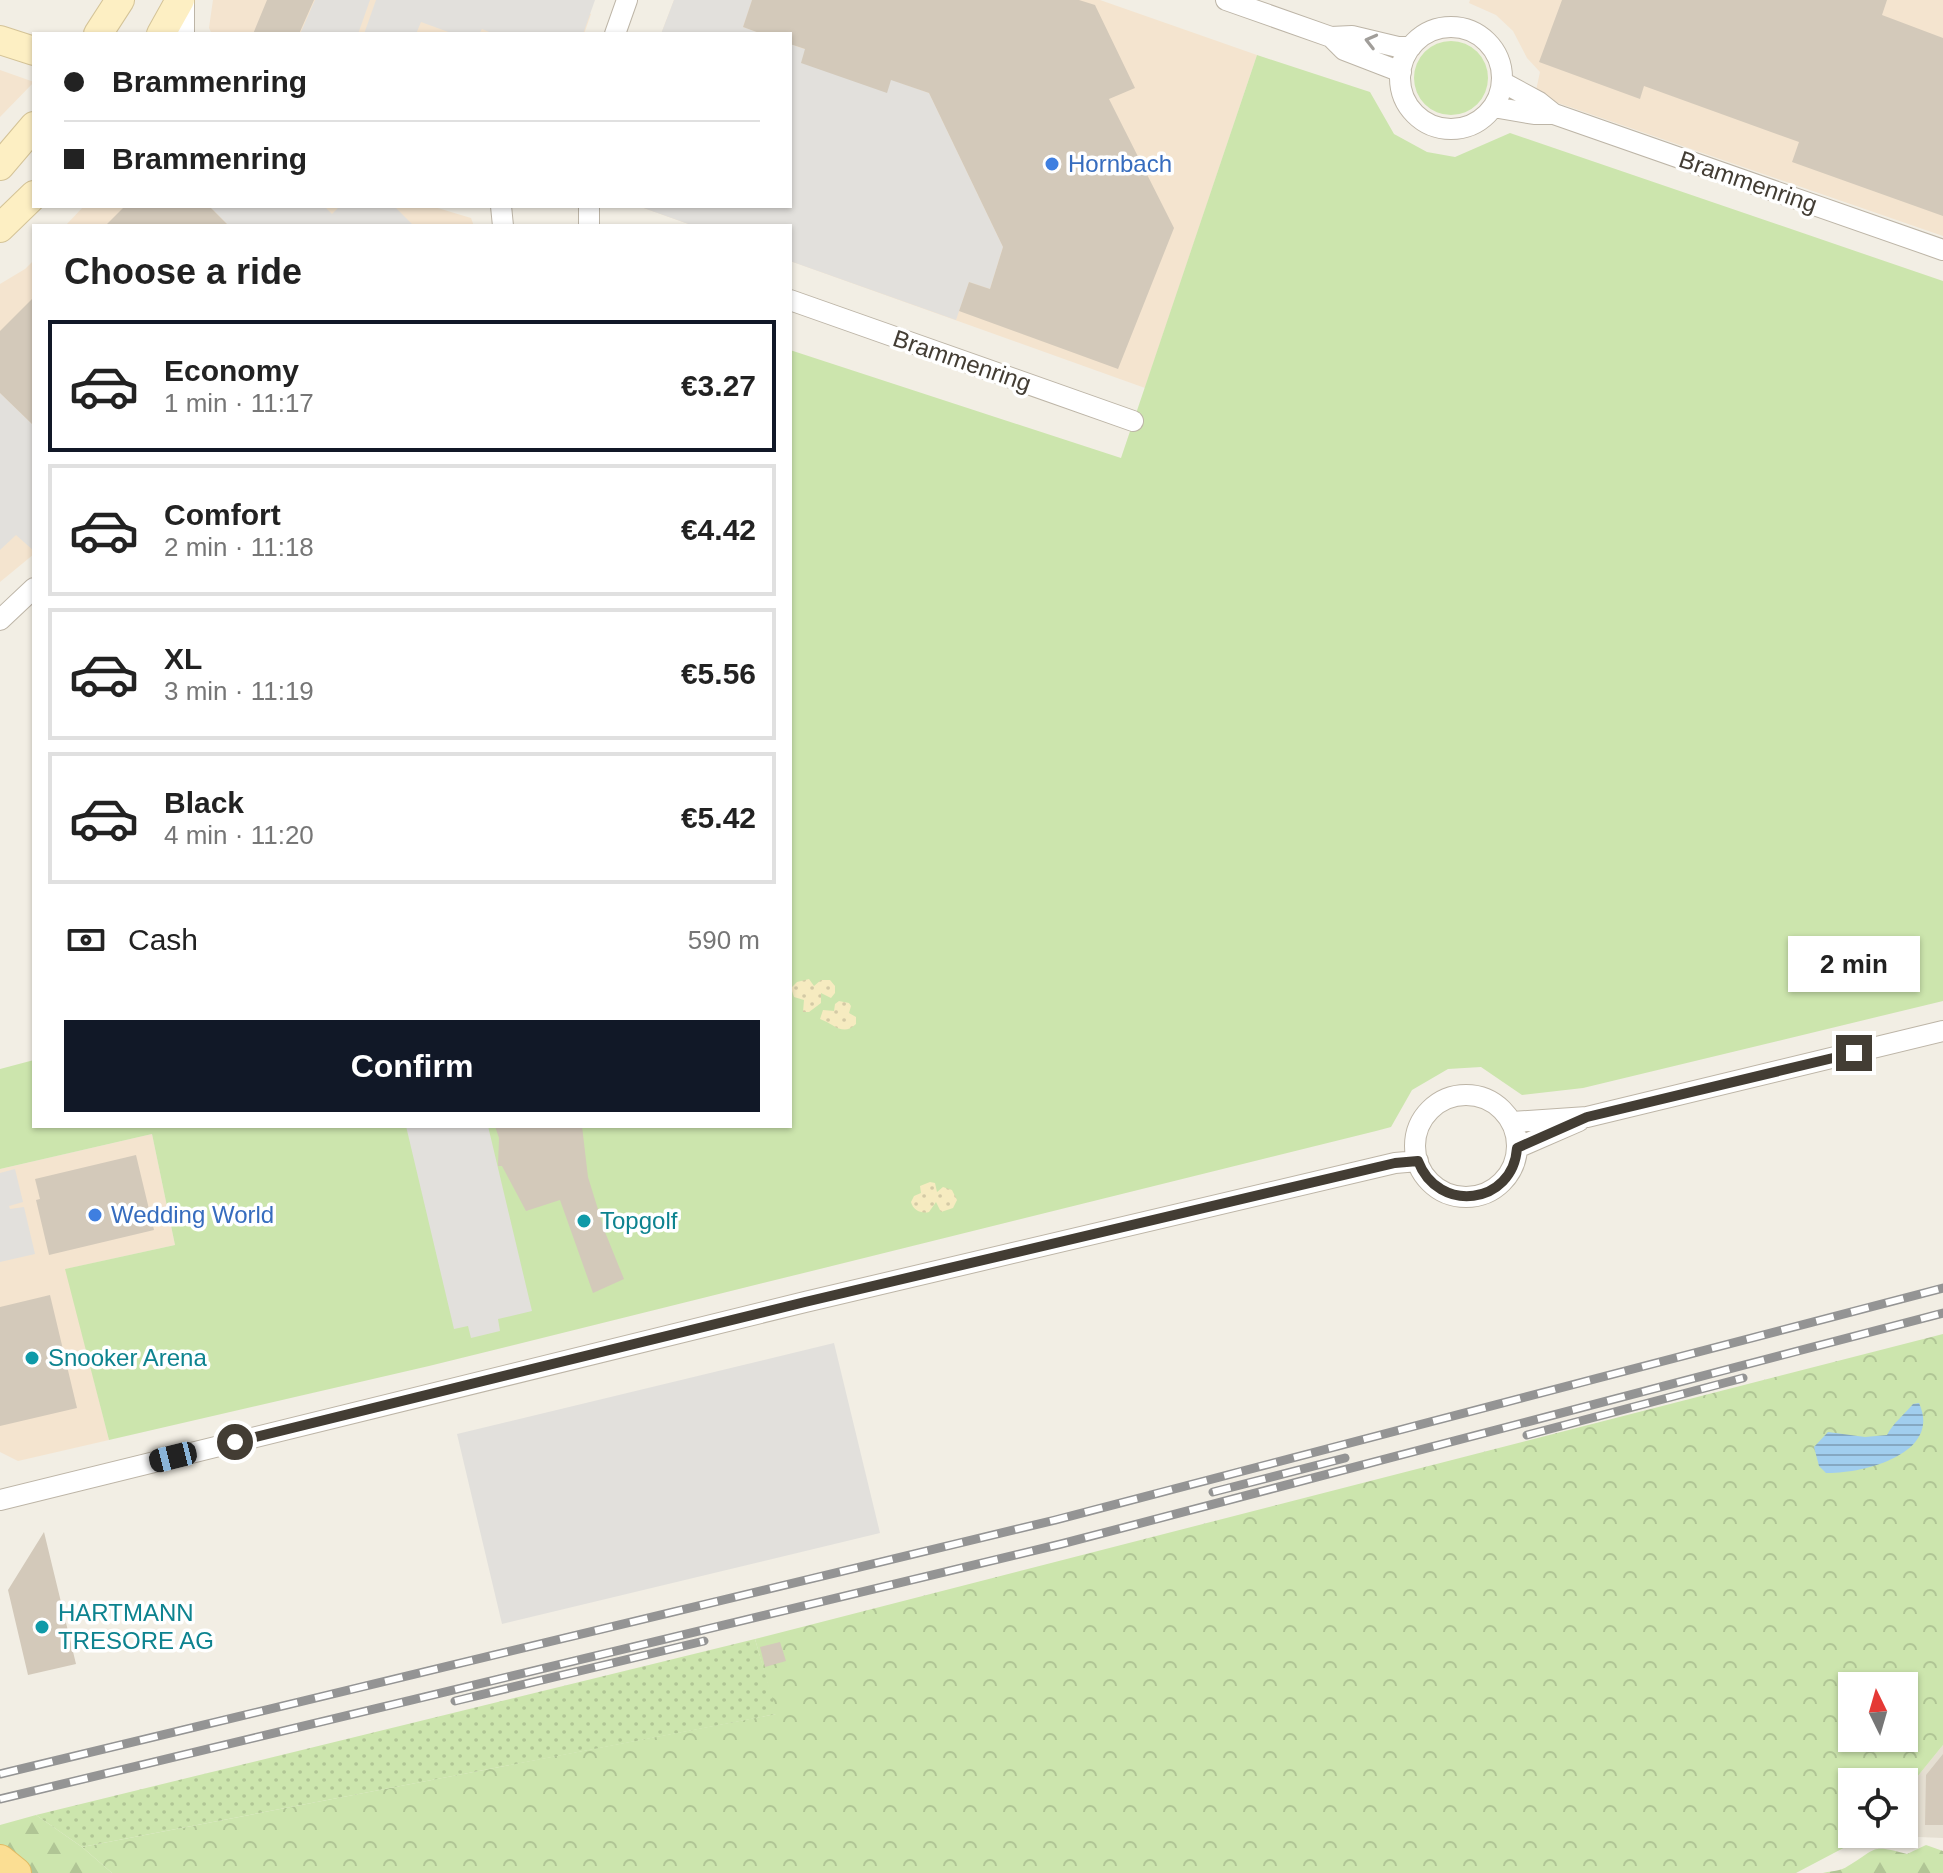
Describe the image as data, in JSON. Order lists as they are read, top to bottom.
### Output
{
  "streets": {
    "street": ["Brammenring"]
  },
  "places": [
    "Hornbach",
    "Wedding World",
    "Topgolf",
    "Snooker Arena",
    "HARTMANN TRESORE AG"
  ],
  "north": "top",
  "page": {
    "banner": ["Brammenring", "Brammenring"],
    "heading": "Choose a ride",
    "list": [
      {
        "name": "Economy",
        "note": "1 min · 11:17",
        "value": "€3.27"
      },
      {
        "name": "Comfort",
        "note": "2 min · 11:18",
        "value": "€4.42"
      },
      {
        "name": "XL",
        "note": "3 min · 11:19",
        "value": "€5.56"
      },
      {
        "name": "Black",
        "note": "4 min · 11:20",
        "value": "€5.42"
      }
    ],
    "pay": ["Cash", "590 m"],
    "bubble": "2 min",
    "buttons": "Confirm"
  }
}
